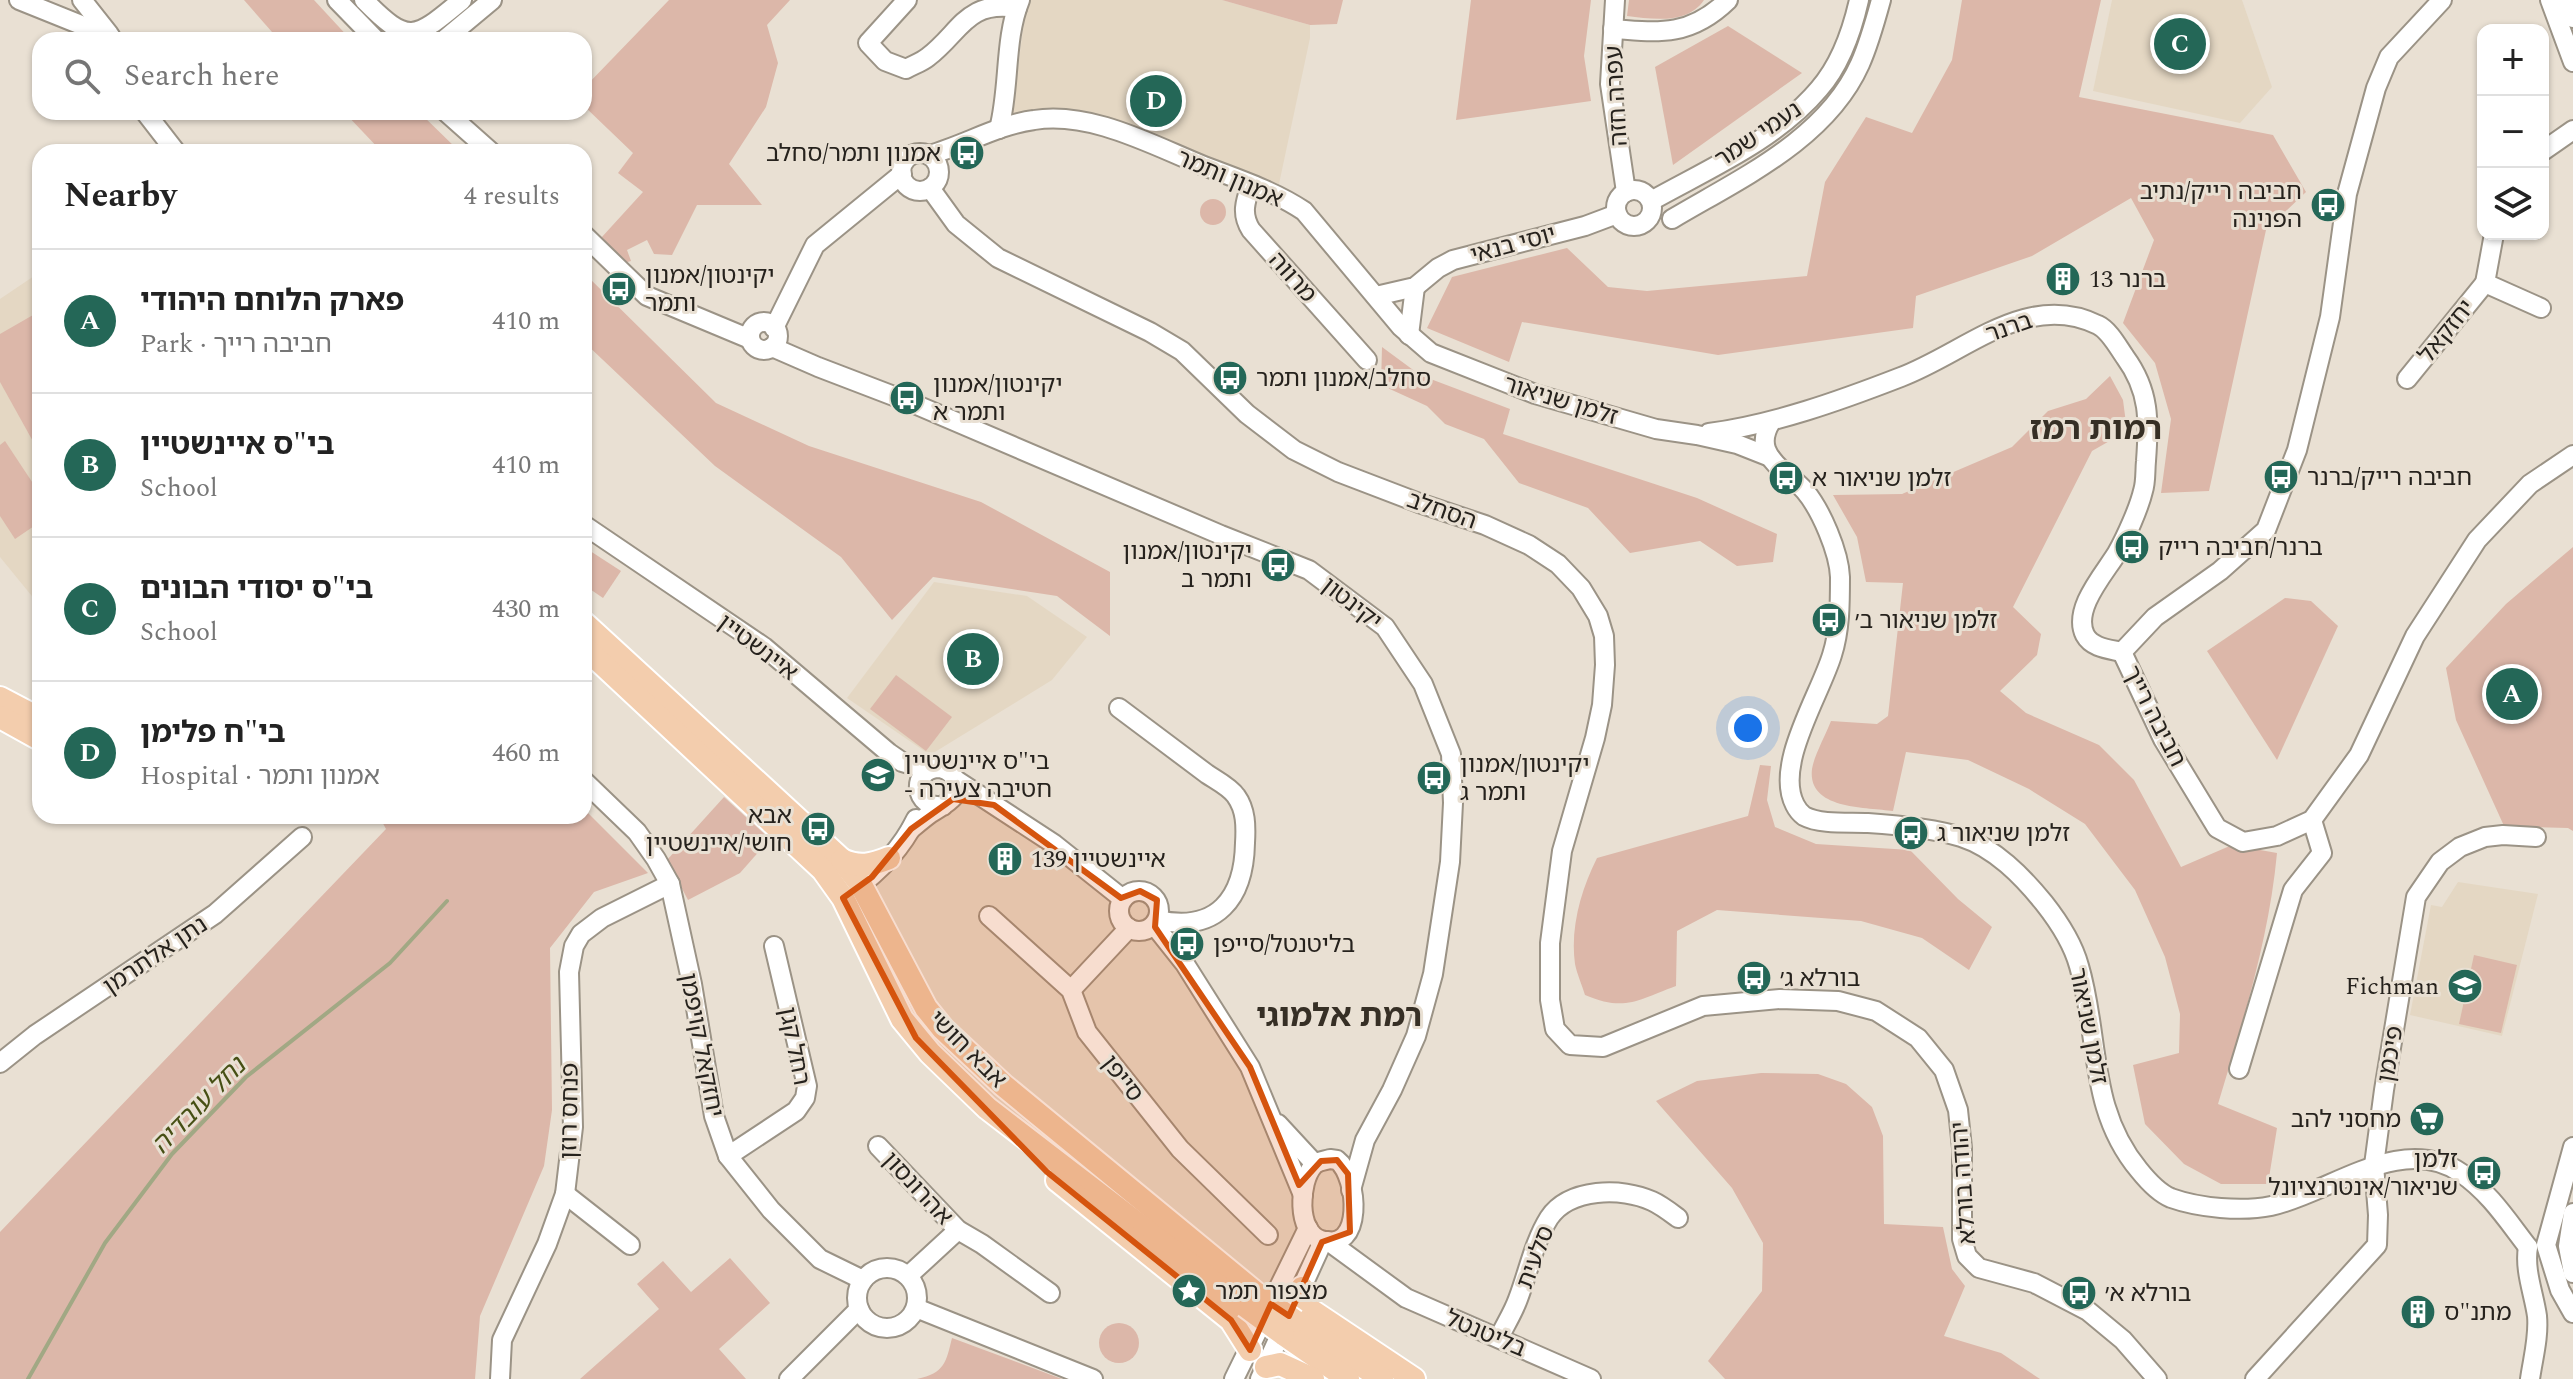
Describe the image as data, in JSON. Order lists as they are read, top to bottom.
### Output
{
  "streets": {
    "main road": ["אבא חושי"],
    "street": [
      "עפרה חזה",
      "נעמי שמר",
      "אמנון ותמר",
      "יוסי בנאי",
      "מרווה",
      "ברנר",
      "יחזקאל",
      "זלמן שניאור",
      "הסחלב",
      "יקינטון",
      "איינשטיין",
      "חביבה רייך",
      "נתן אלתרמן",
      "יחזקאל קויפמן",
      "רחל קגן",
      "פיכמן",
      "סייפן",
      "פנחס רוזן",
      "יהודה בורלא",
      "אהרונסון",
      "סלעית",
      "בליטנטל"
    ]
  },
  "crossings": [
    ["עפרה חזה", "נעמי שמר"],
    ["עפרה חזה", "יוסי בנאי"],
    ["נעמי שמר", "יוסי בנאי"],
    ["אמנון ותמר", "יוסי בנאי"],
    ["אמנון ותמר", "מרווה"],
    ["אמנון ותמר", "זלמן שניאור"],
    ["אמנון ותמר", "הסחלב"],
    ["יוסי בנאי", "זלמן שניאור"],
    ["ברנר", "זלמן שניאור"],
    ["ברנר", "חביבה רייך"],
    ["זלמן שניאור", "פיכמן"],
    ["הסחלב", "יהודה בורלא"],
    ["יקינטון", "בליטנטל"],
    ["יחזקאל קויפמן", "רחל קגן"],
    ["יחזקאל קויפמן", "פנחס רוזן"],
    ["יחזקאל קויפמן", "אהרונסון"],
    ["סלעית", "בליטנטל"]
  ],
  "districts": ["רמות רמז", "רמת אלמוגי"],
  "water": ["נחל עובדיה"],
  "places": {
    "bus stop": [
      "אמנון ותמר/סחלב",
      "חביבה רייק/נתיב הפנינה",
      "יקינטון/אמנון ותמר",
      "סחלב/אמנון ותמר",
      "יקינטון/אמנון ותמר א",
      "חביבה רייק/ברנר",
      "זלמן שניאור א",
      "ברנר/חביבה רייק",
      "יקינטון/אמנון ותמר ב",
      "זלמן שניאור ב׳",
      "יקינטון/אמנון ותמר ג",
      "אבא חושי/איינשטיין",
      "זלמן שניאור ג",
      "בליטנטל/סייפן",
      "בורלא ג׳",
      "זלמן שניאור/אינטרנציונל",
      "בורלא א׳"
    ],
    "building": ["ברנר 13", "איינשטיין 139", "מתנ\"ס"],
    "school or university": ["בי\"ס איינשטיין - חטיבה צעירה", "Fichman"],
    "supermarket": ["מחסני להב"],
    "place": ["מצפור תמר"]
  },
  "page": {
    "pins": [
      "C",
      "D",
      "B",
      "A"
    ],
    "map_buttons": ["+", "−"],
    "search": "Search here",
    "heading": ["Nearby", "4 results"],
    "list": [
      {
        "mark": "A",
        "name": "פארק הלוחם היהודי",
        "note": "Park · חביבה רייך",
        "value": "410 m"
      },
      {
        "mark": "B",
        "name": "בי\"ס איינשטיין",
        "note": "School",
        "value": "410 m"
      },
      {
        "mark": "C",
        "name": "בי\"ס יסודי הבונים",
        "note": "School",
        "value": "430 m"
      },
      {
        "mark": "D",
        "name": "בי\"ח פלימן",
        "note": "Hospital · אמנון ותמר",
        "value": "460 m"
      }
    ]
  }
}
